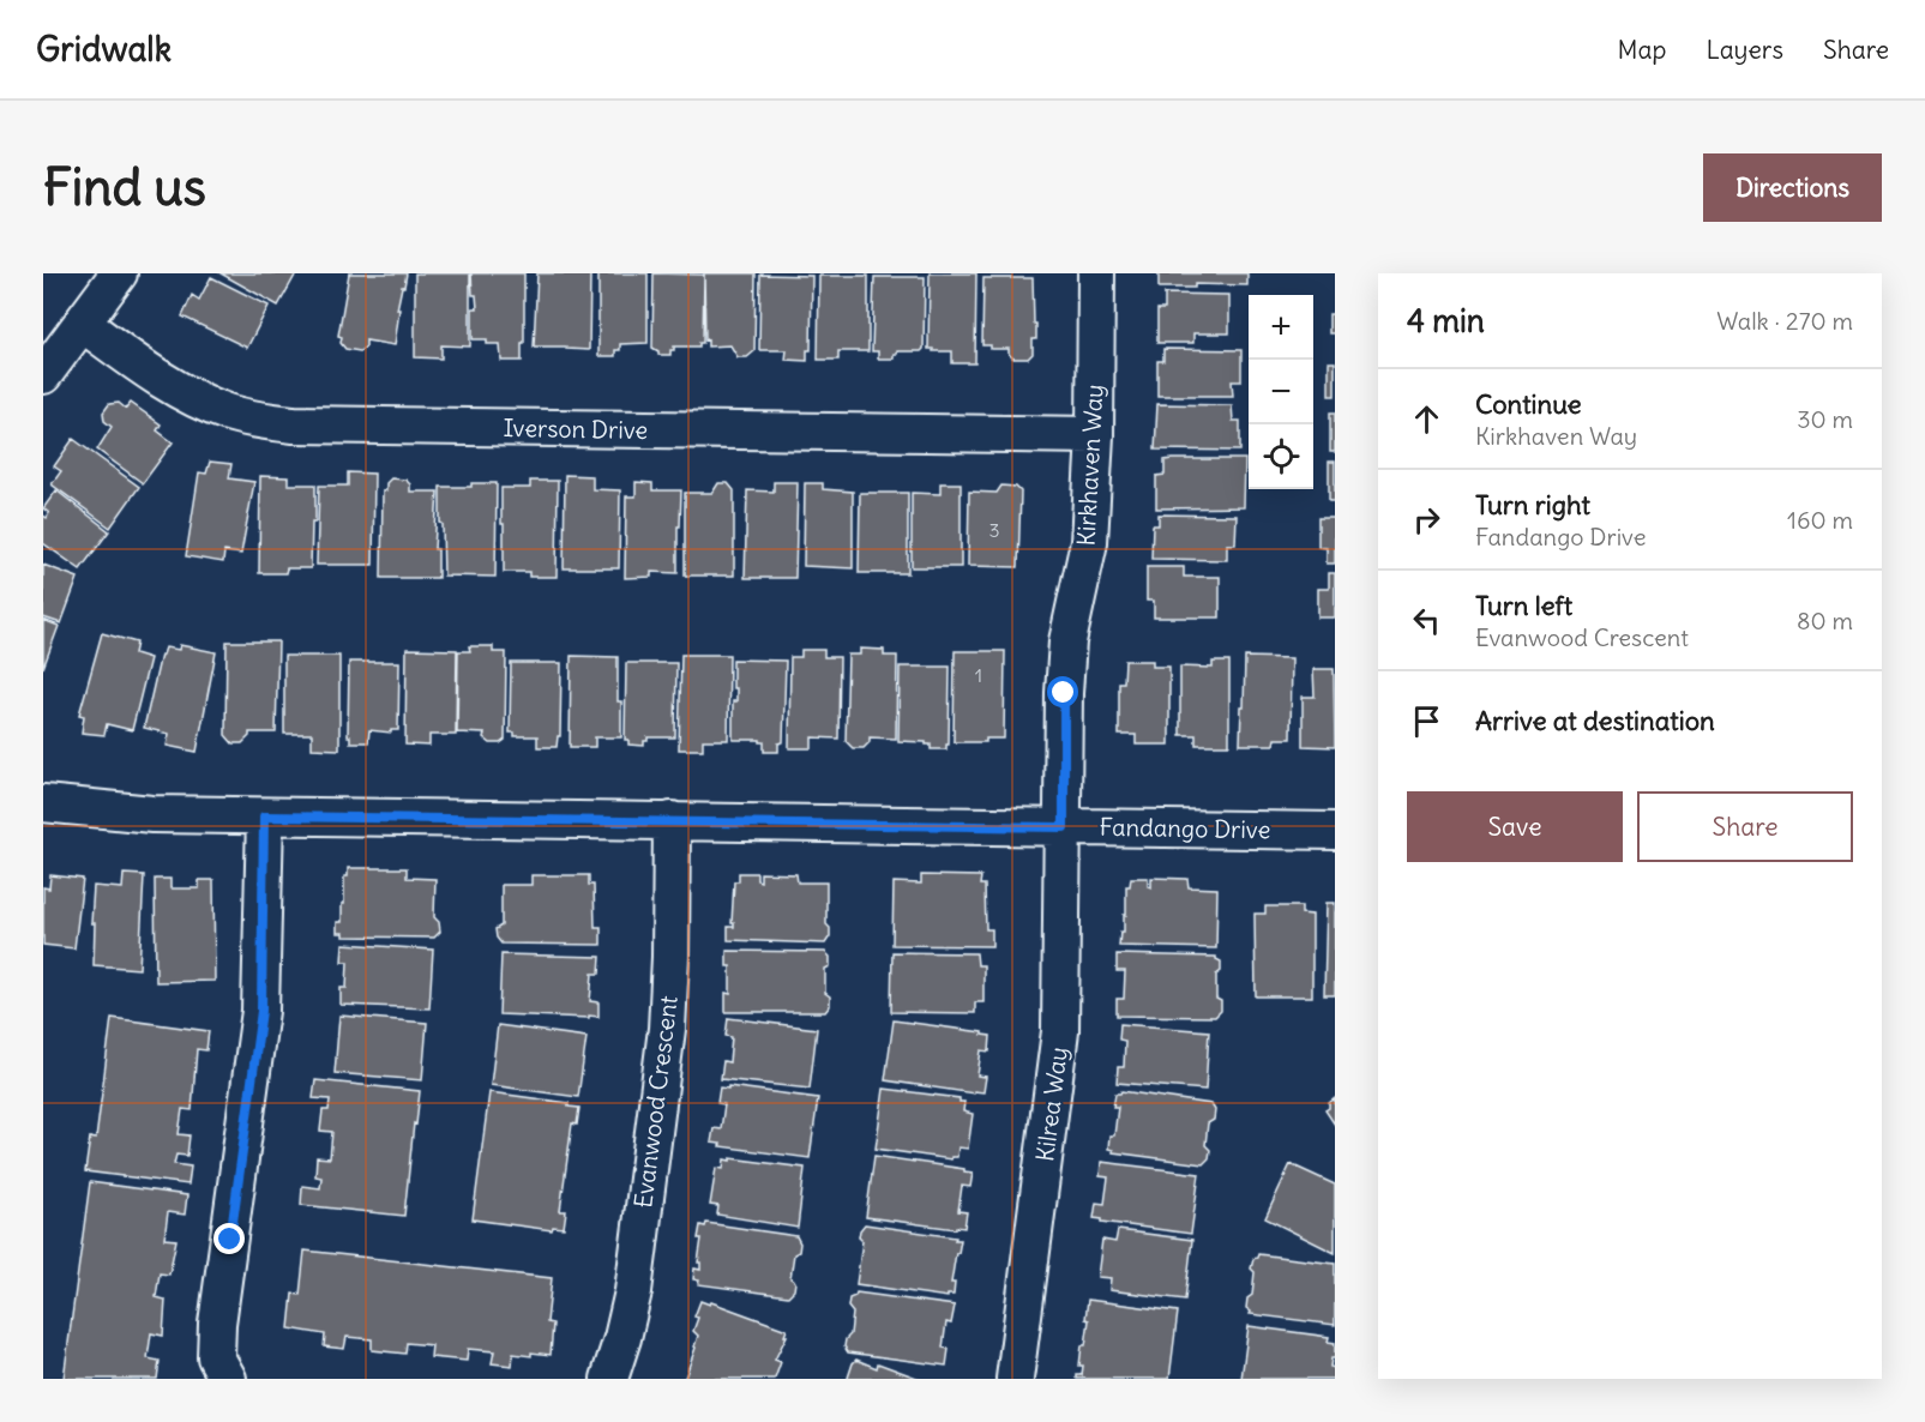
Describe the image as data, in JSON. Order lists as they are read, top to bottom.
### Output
{
  "streets": {
    "street": [
      "Iverson Drive",
      "Kirkhaven Way",
      "Fandango Drive",
      "Evanwood Crescent",
      "Kilrea Way"
    ]
  },
  "crossings": [
    ["Iverson Drive", "Kirkhaven Way"],
    ["Kirkhaven Way", "Fandango Drive"],
    ["Kirkhaven Way", "Kilrea Way"],
    ["Fandango Drive", "Evanwood Crescent"],
    ["Fandango Drive", "Kilrea Way"]
  ],
  "house_numbers": ["3", "1"],
  "page": {
    "header": "Gridwalk",
    "nav": ["Map", "Layers", "Share"],
    "buttons": [
      "Directions",
      ["Save", "Share"]
    ],
    "title": "Find us",
    "heading": ["4 min", "Walk · 270 m"],
    "map_buttons": ["+", "−"],
    "list": [
      ["Continue", "Kirkhaven Way", "30 m"],
      ["Turn right", "Fandango Drive", "160 m"],
      ["Turn left", "Evanwood Crescent", "80 m"],
      "Arrive at destination"
    ]
  }
}
